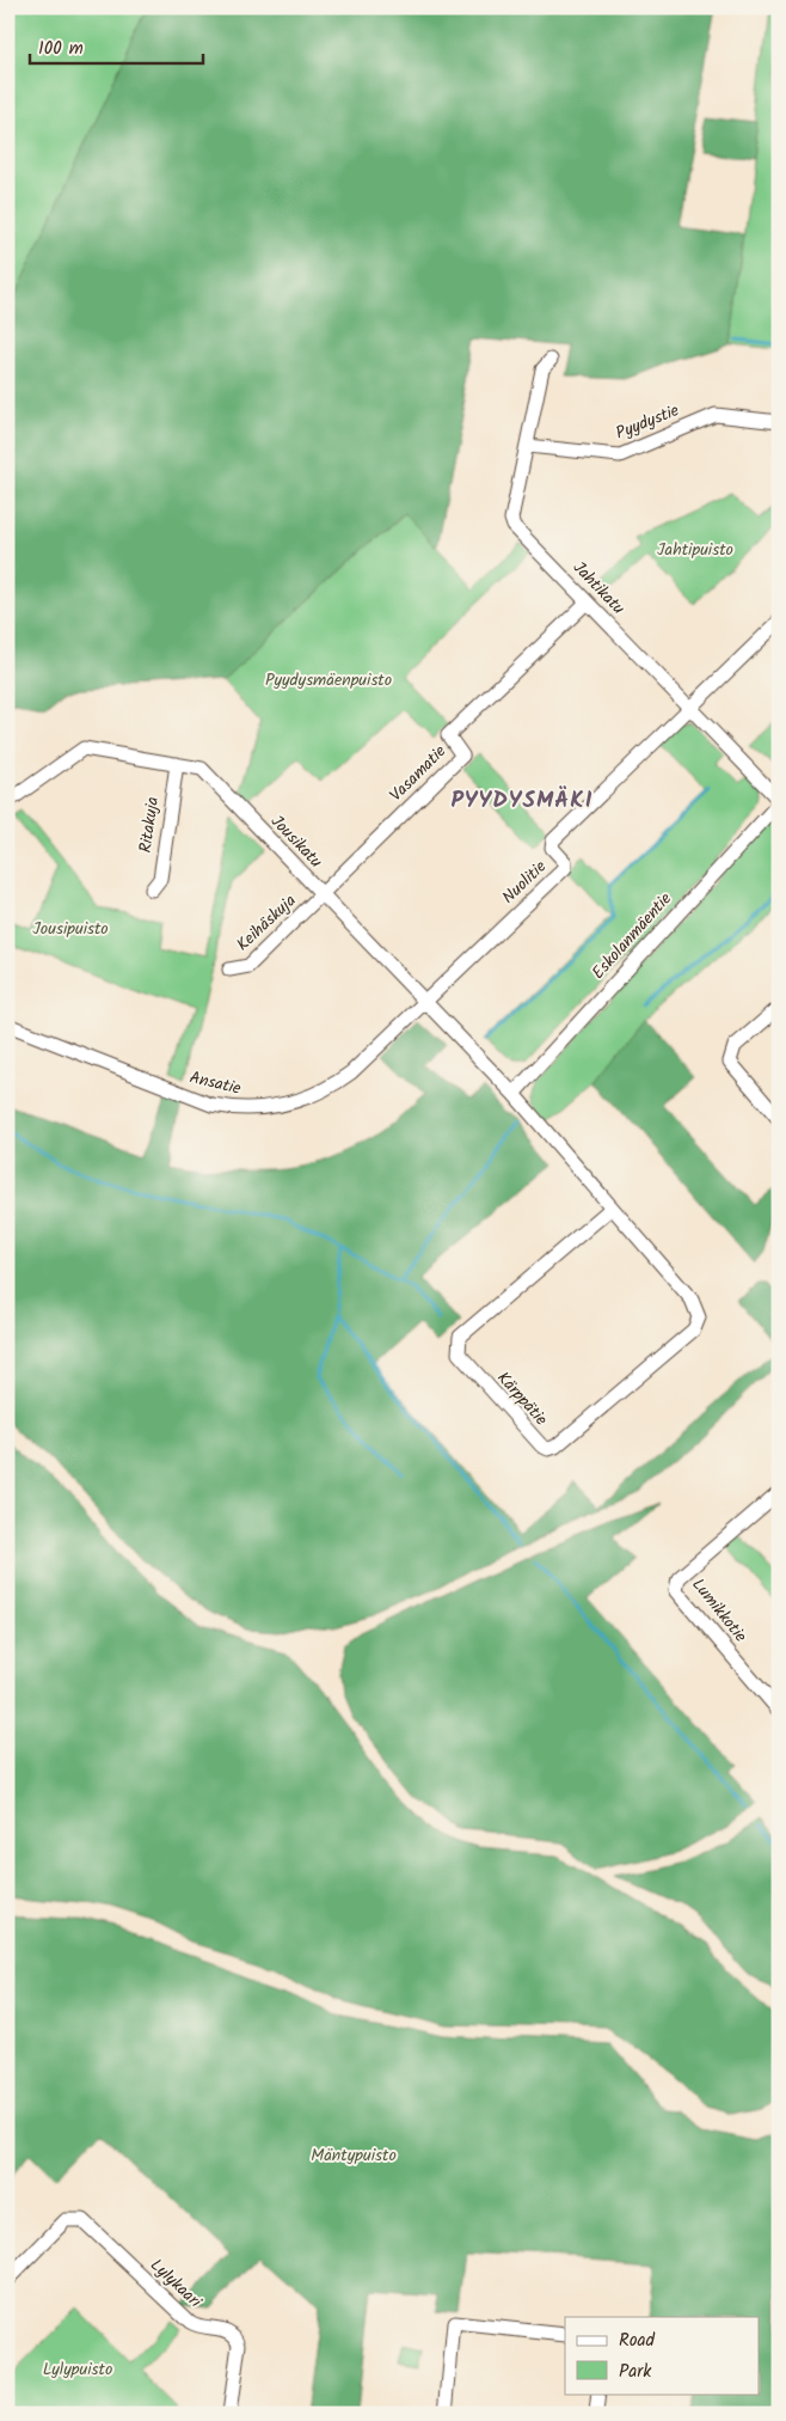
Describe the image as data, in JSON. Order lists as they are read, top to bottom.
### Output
{
  "streets": {
    "street": [
      "Pyydystie",
      "Jahtikatu",
      "Vasamatie",
      "Ritakuja",
      "Jousikatu",
      "Nuolitie",
      "Keihäskuja",
      "Eskolanmäentie",
      "Ansatie",
      "Kärppätie",
      "Lumikkotie",
      "Lylykaari"
    ]
  },
  "crossings": [
    ["Pyydystie", "Jahtikatu"],
    ["Jahtikatu", "Vasamatie"],
    ["Jahtikatu", "Nuolitie"],
    ["Jahtikatu", "Eskolanmäentie"],
    ["Vasamatie", "Jousikatu"],
    ["Vasamatie", "Keihäskuja"],
    ["Ritakuja", "Jousikatu"],
    ["Jousikatu", "Nuolitie"],
    ["Jousikatu", "Keihäskuja"],
    ["Jousikatu", "Eskolanmäentie"],
    ["Jousikatu", "Ansatie"],
    ["Jousikatu", "Kärppätie"],
    ["Nuolitie", "Ansatie"],
    ["Eskolanmäentie", "Kärppätie"]
  ],
  "districts": ["PYYDYSMÄKI"],
  "parks": [
    "Jahtipuisto",
    "Pyydysmäenpuisto",
    "Jousipuisto",
    "Mäntypuisto",
    "Lylypuisto"
  ],
  "legend": ["Road", "Park"],
  "scale_bar": "100 m"
}
